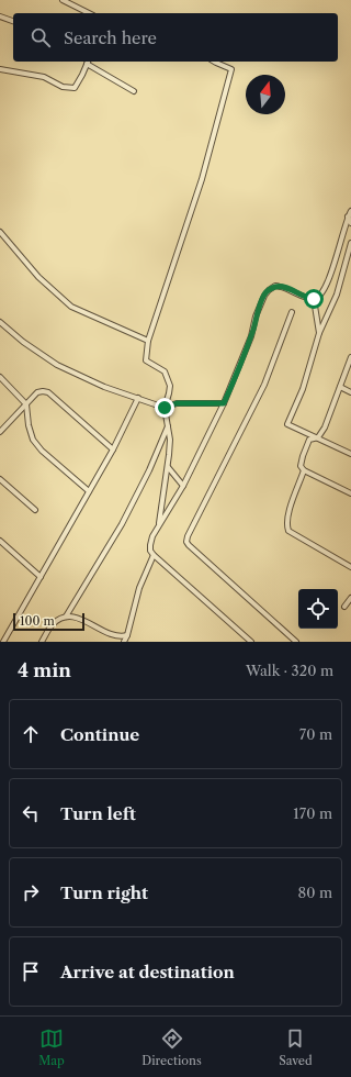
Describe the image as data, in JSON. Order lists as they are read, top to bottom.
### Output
{
  "scale_bar": "100 m",
  "north": "top",
  "page": {
    "search": "Search here",
    "scale": "100 m",
    "heading": ["4 min", "Walk · 320 m"],
    "list": [
      ["Continue", "70 m"],
      ["Turn left", "170 m"],
      ["Turn right", "80 m"],
      "Arrive at destination"
    ],
    "nav": ["Map", "Directions", "Saved"]
  }
}
